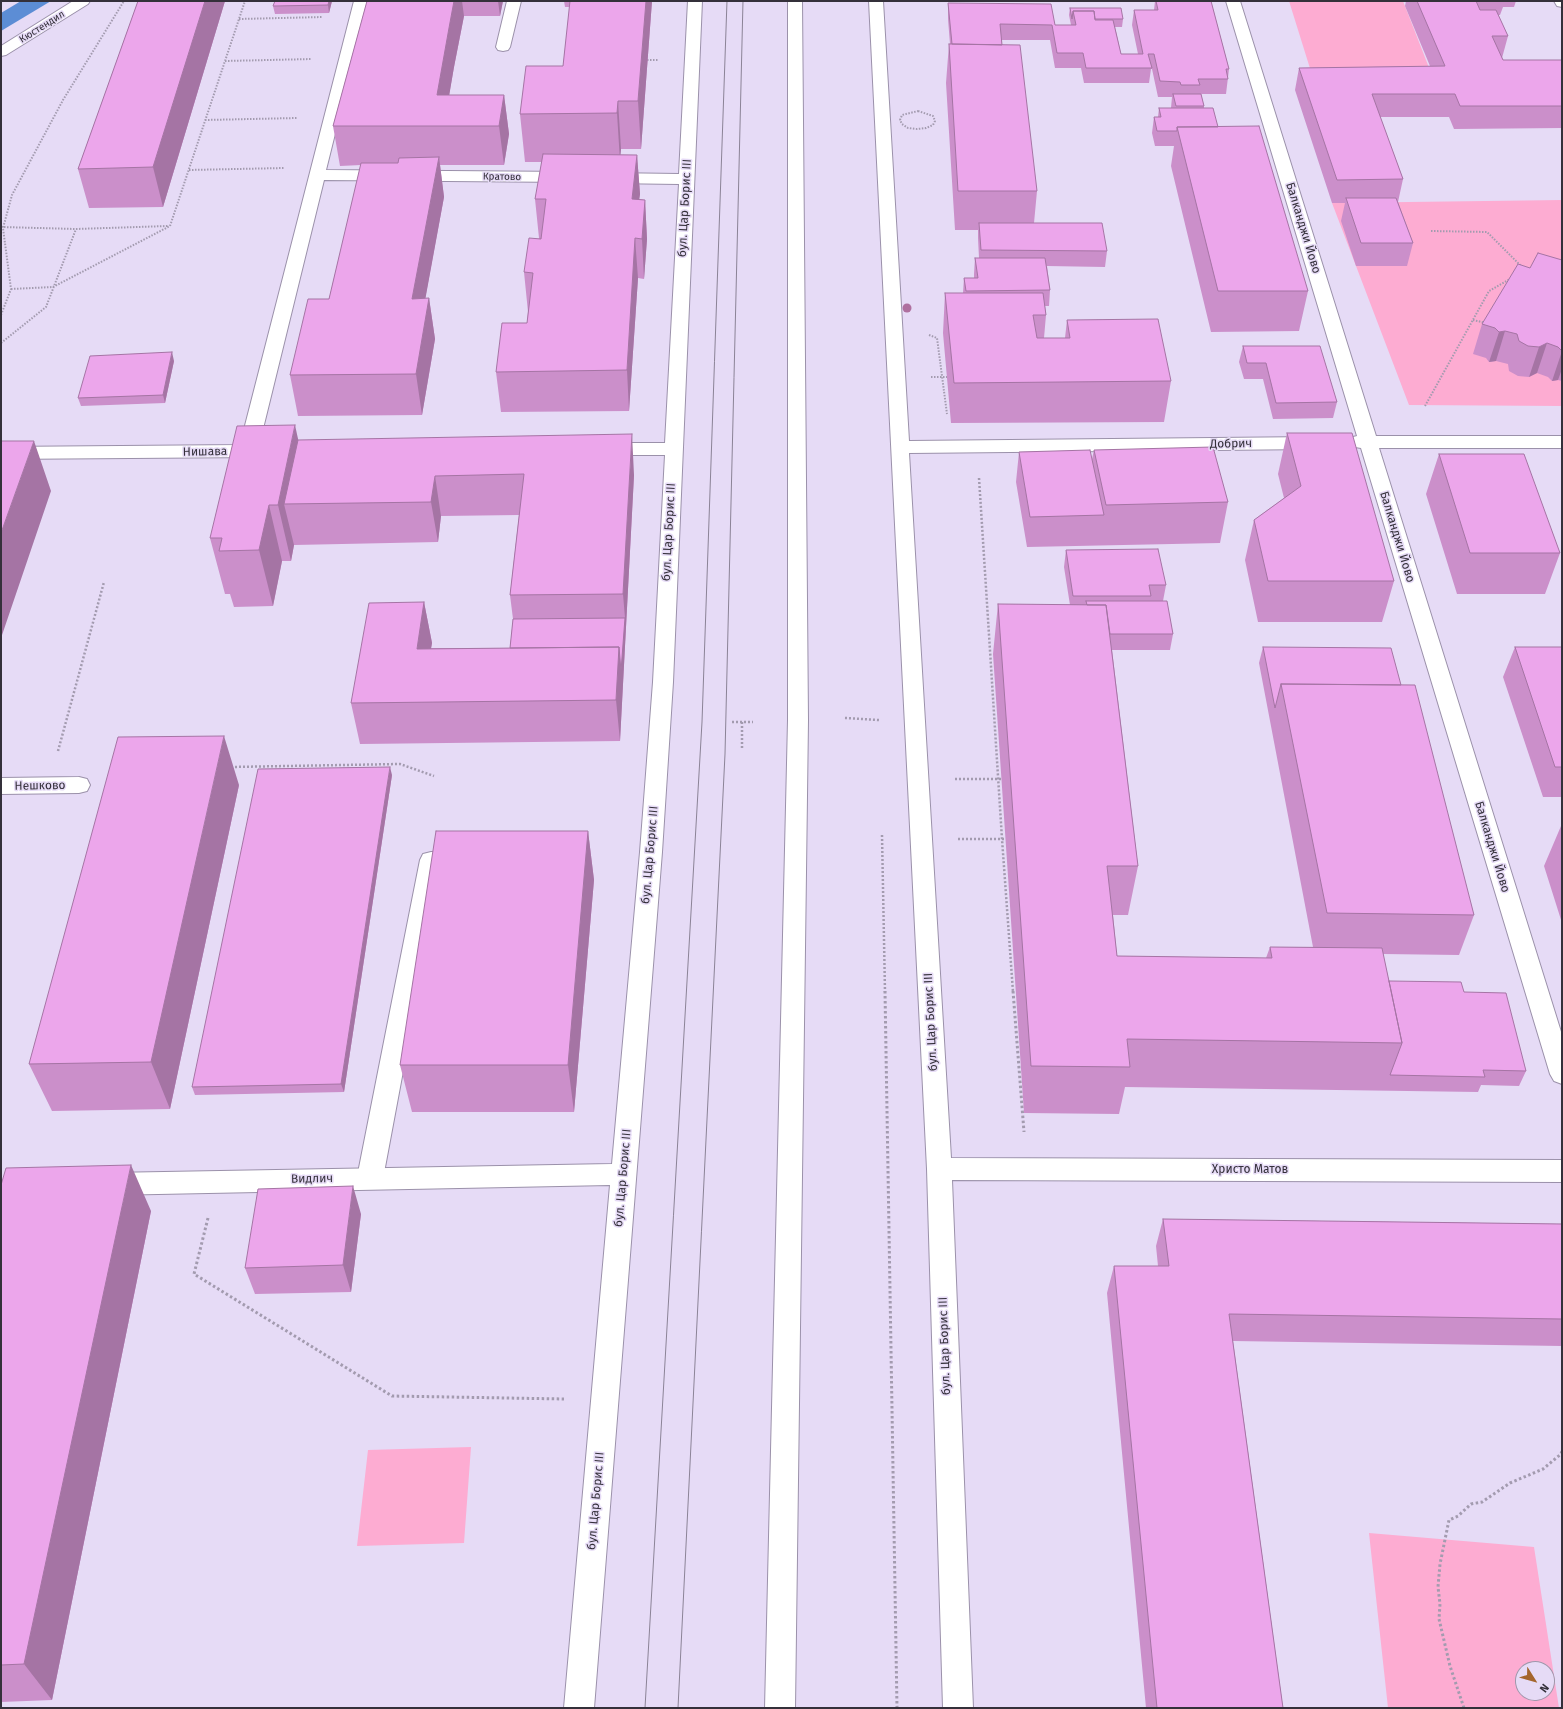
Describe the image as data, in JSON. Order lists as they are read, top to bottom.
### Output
{
  "streets": {
    "street": [
      "Кюстендил",
      "Кратово",
      "бул. Цар Борис III",
      "Балканджи Йово",
      "Добрич",
      "Нишава",
      "Нешково",
      "Христо Матов",
      "Видлич"
    ]
  },
  "crossings": [
    ["Кратово", "бул. Цар Борис III"],
    ["бул. Цар Борис III", "Добрич"],
    ["бул. Цар Борис III", "Христо Матов"],
    ["бул. Цар Борис III", "Видлич"],
    ["Балканджи Йово", "Добрич"]
  ],
  "north": "bottom right"
}
